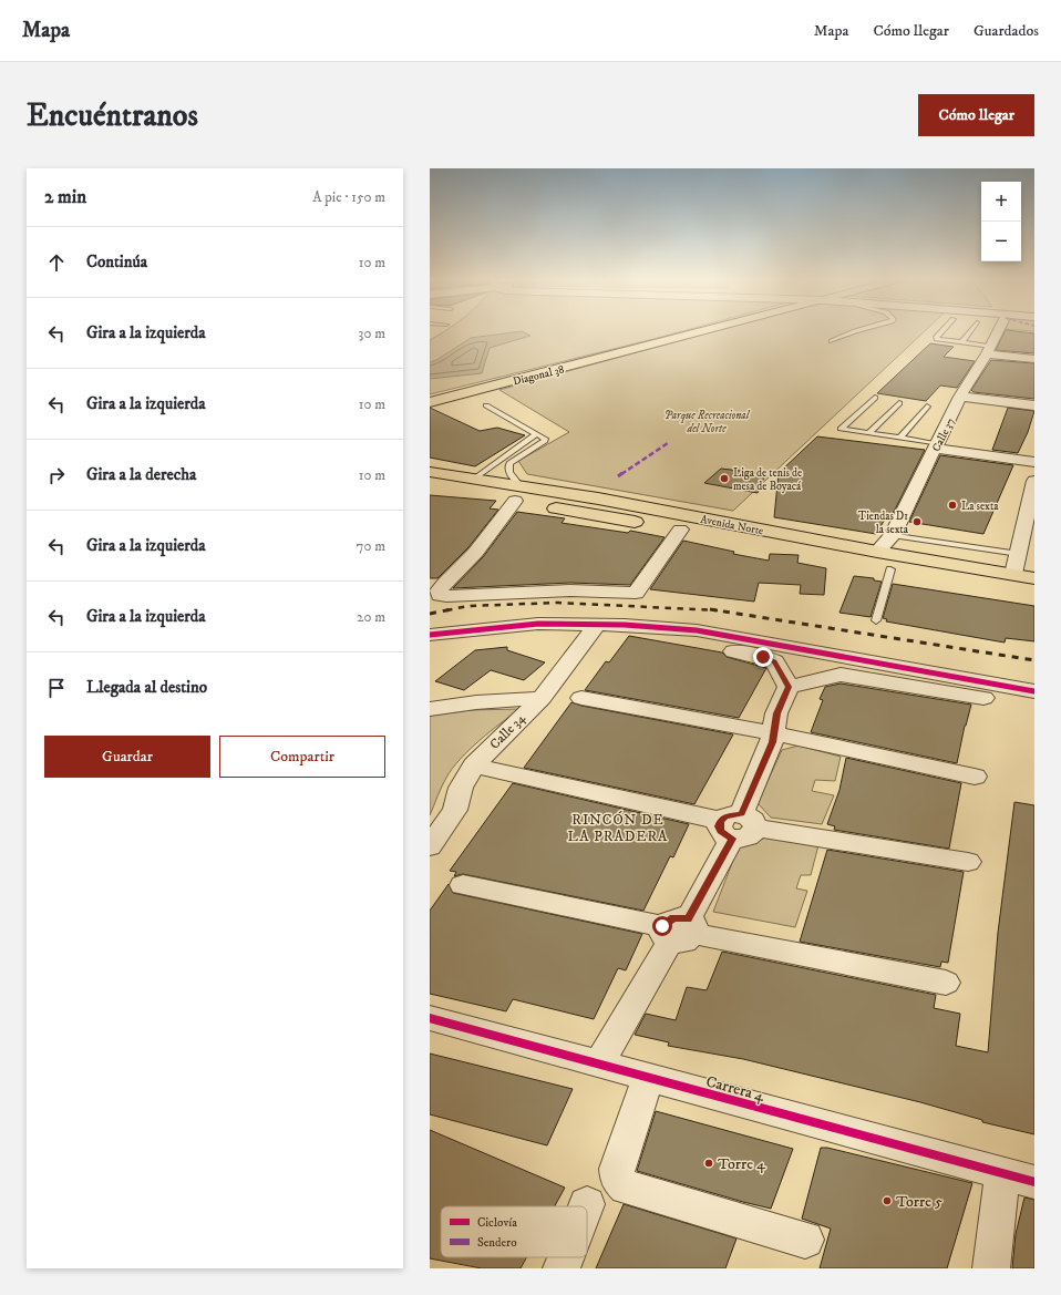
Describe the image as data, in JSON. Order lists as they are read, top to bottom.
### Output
{
  "streets": {
    "main road": ["Diagonal 38", "Avenida Norte"],
    "street": ["Calle 37", "Calle 34", "Carrera 4"]
  },
  "crossings": [
    ["Calle 37", "Avenida Norte"]
  ],
  "districts": ["RINCÓN DE LA PRADERA"],
  "parks": ["Parque Recreacional del Norte"],
  "places": [
    "Liga de tenis de mesa de Boyacá",
    "La sexta",
    "Tiendas D1 la sexta",
    "Torre 4",
    "Torre 5"
  ],
  "legend": ["Ciclovía", "Sendero"],
  "page": {
    "header": "Mapa",
    "nav": ["Mapa", "Cómo llegar", "Guardados"],
    "buttons": [
      "Cómo llegar",
      ["Guardar", "Compartir"]
    ],
    "title": "Encuéntranos",
    "heading": ["2 min", "A pie · 150 m"],
    "map_buttons": ["+", "−"],
    "list": [
      ["Continúa", "10 m"],
      ["Gira a la izquierda", "30 m"],
      ["Gira a la izquierda", "10 m"],
      ["Gira a la derecha", "10 m"],
      ["Gira a la izquierda", "70 m"],
      ["Gira a la izquierda", "20 m"],
      "Llegada al destino"
    ]
  }
}
